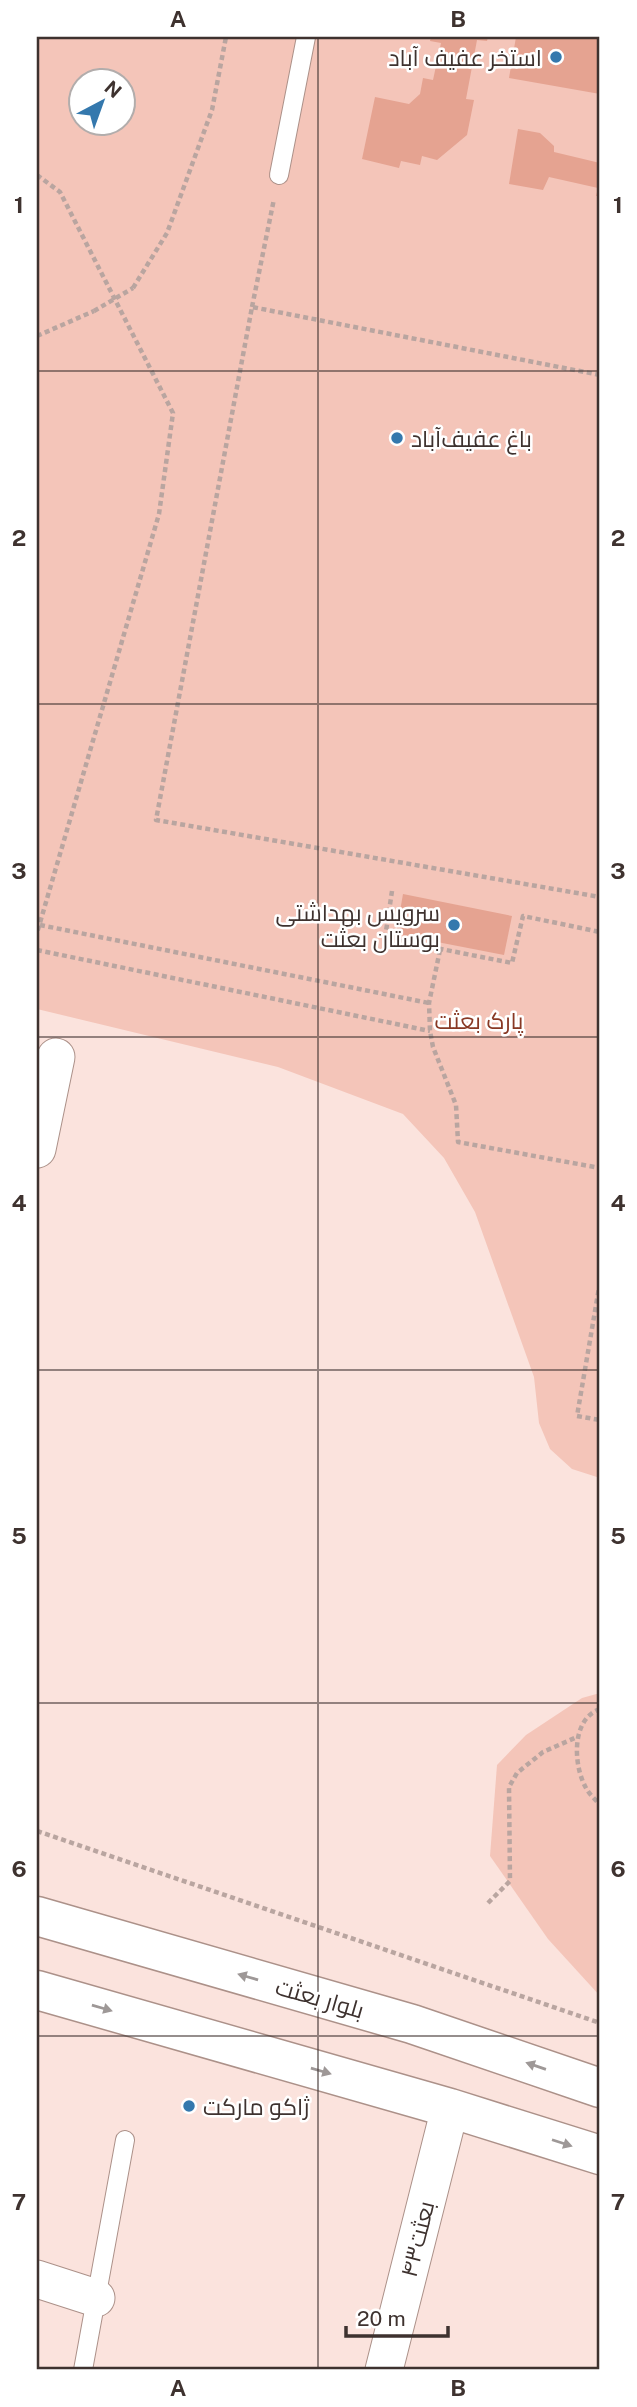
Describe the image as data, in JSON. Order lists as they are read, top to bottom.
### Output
{
  "streets": {
    "main road": ["بلوار بعثت"],
    "street": ["بعثت۴۳"]
  },
  "parks": ["پارک بعثت"],
  "places": [
    "استخر عفیف آباد",
    "باغ عفیف‌آباد",
    "سرویس بهداشتی بوستان بعثت",
    "ژاکو مارکت"
  ],
  "scale_bar": "20 m",
  "north": "top right",
  "grid": {
    "columns": ["A", "B"],
    "rows": [
      "1",
      "2",
      "3",
      "4",
      "5",
      "6",
      "7"
    ]
  }
}
